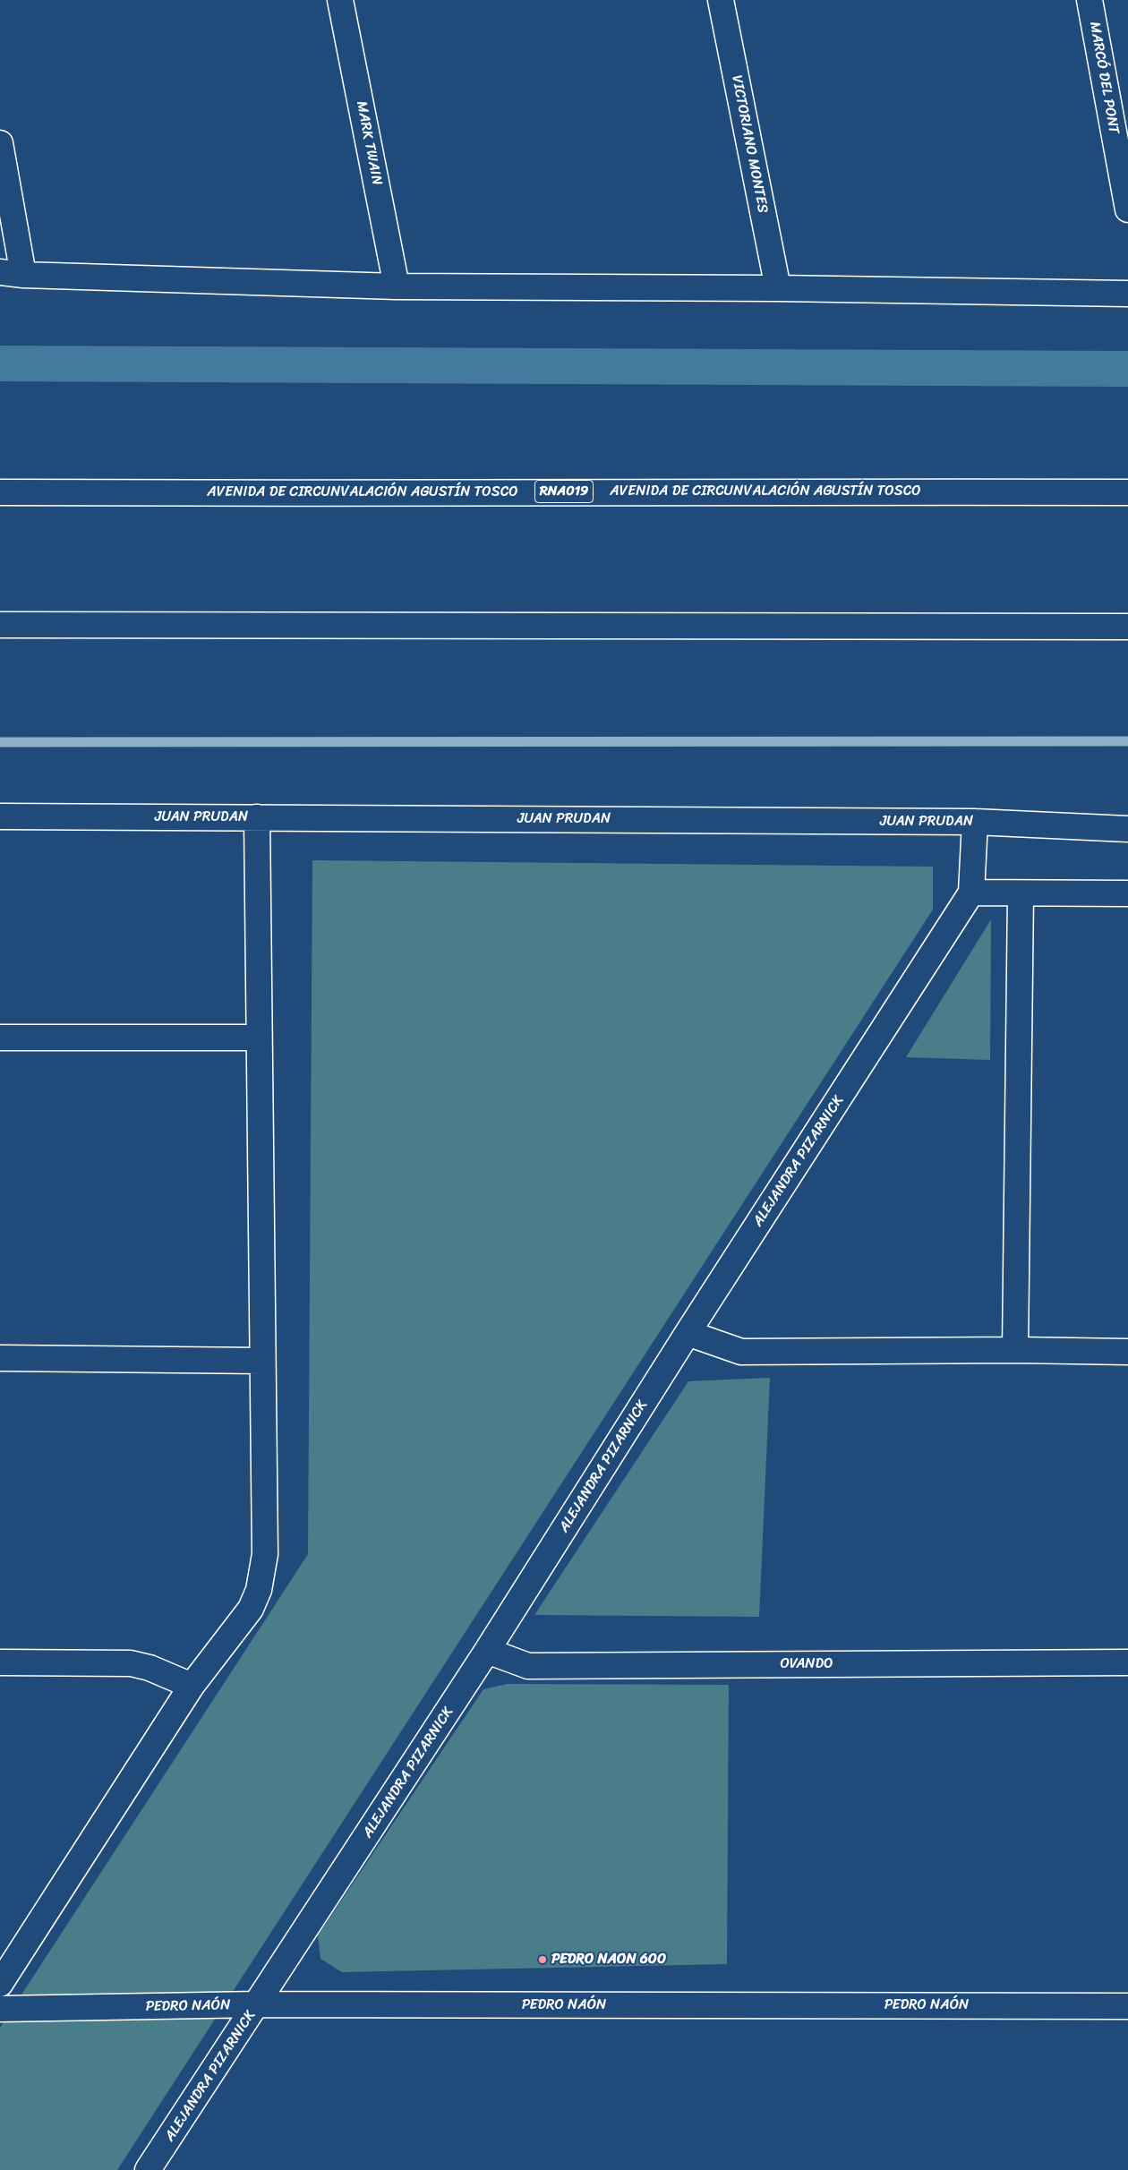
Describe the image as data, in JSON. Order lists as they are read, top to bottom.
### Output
{
  "streets": {
    "main road": [
      "MARCÓ DEL PONT",
      "MARK TWAIN",
      "VICTORIANO MONTES",
      "RNA019",
      "AVENIDA DE CIRCUNVALACIÓN AGUSTÍN TOSCO",
      "JUAN PRUDAN",
      "ALEJANDRA PIZARNICK",
      "OVANDO",
      "PEDRO NAÓN"
    ]
  },
  "crossings": [
    ["ALEJANDRA PIZARNICK", "OVANDO"],
    ["ALEJANDRA PIZARNICK", "PEDRO NAÓN"]
  ],
  "places": ["PEDRO NAON 600"]
}
